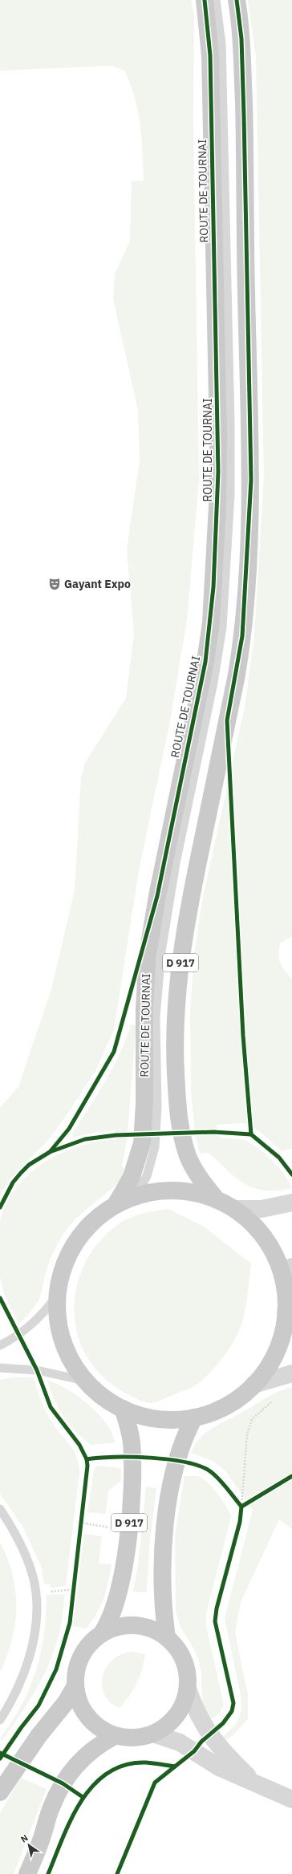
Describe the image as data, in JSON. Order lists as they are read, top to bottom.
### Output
{
  "streets": {
    "main road": ["ROUTE DE TOURNAI", "D 917"]
  },
  "places": {
    "theatre": ["Gayant Expo"]
  },
  "north": "top left"
}
